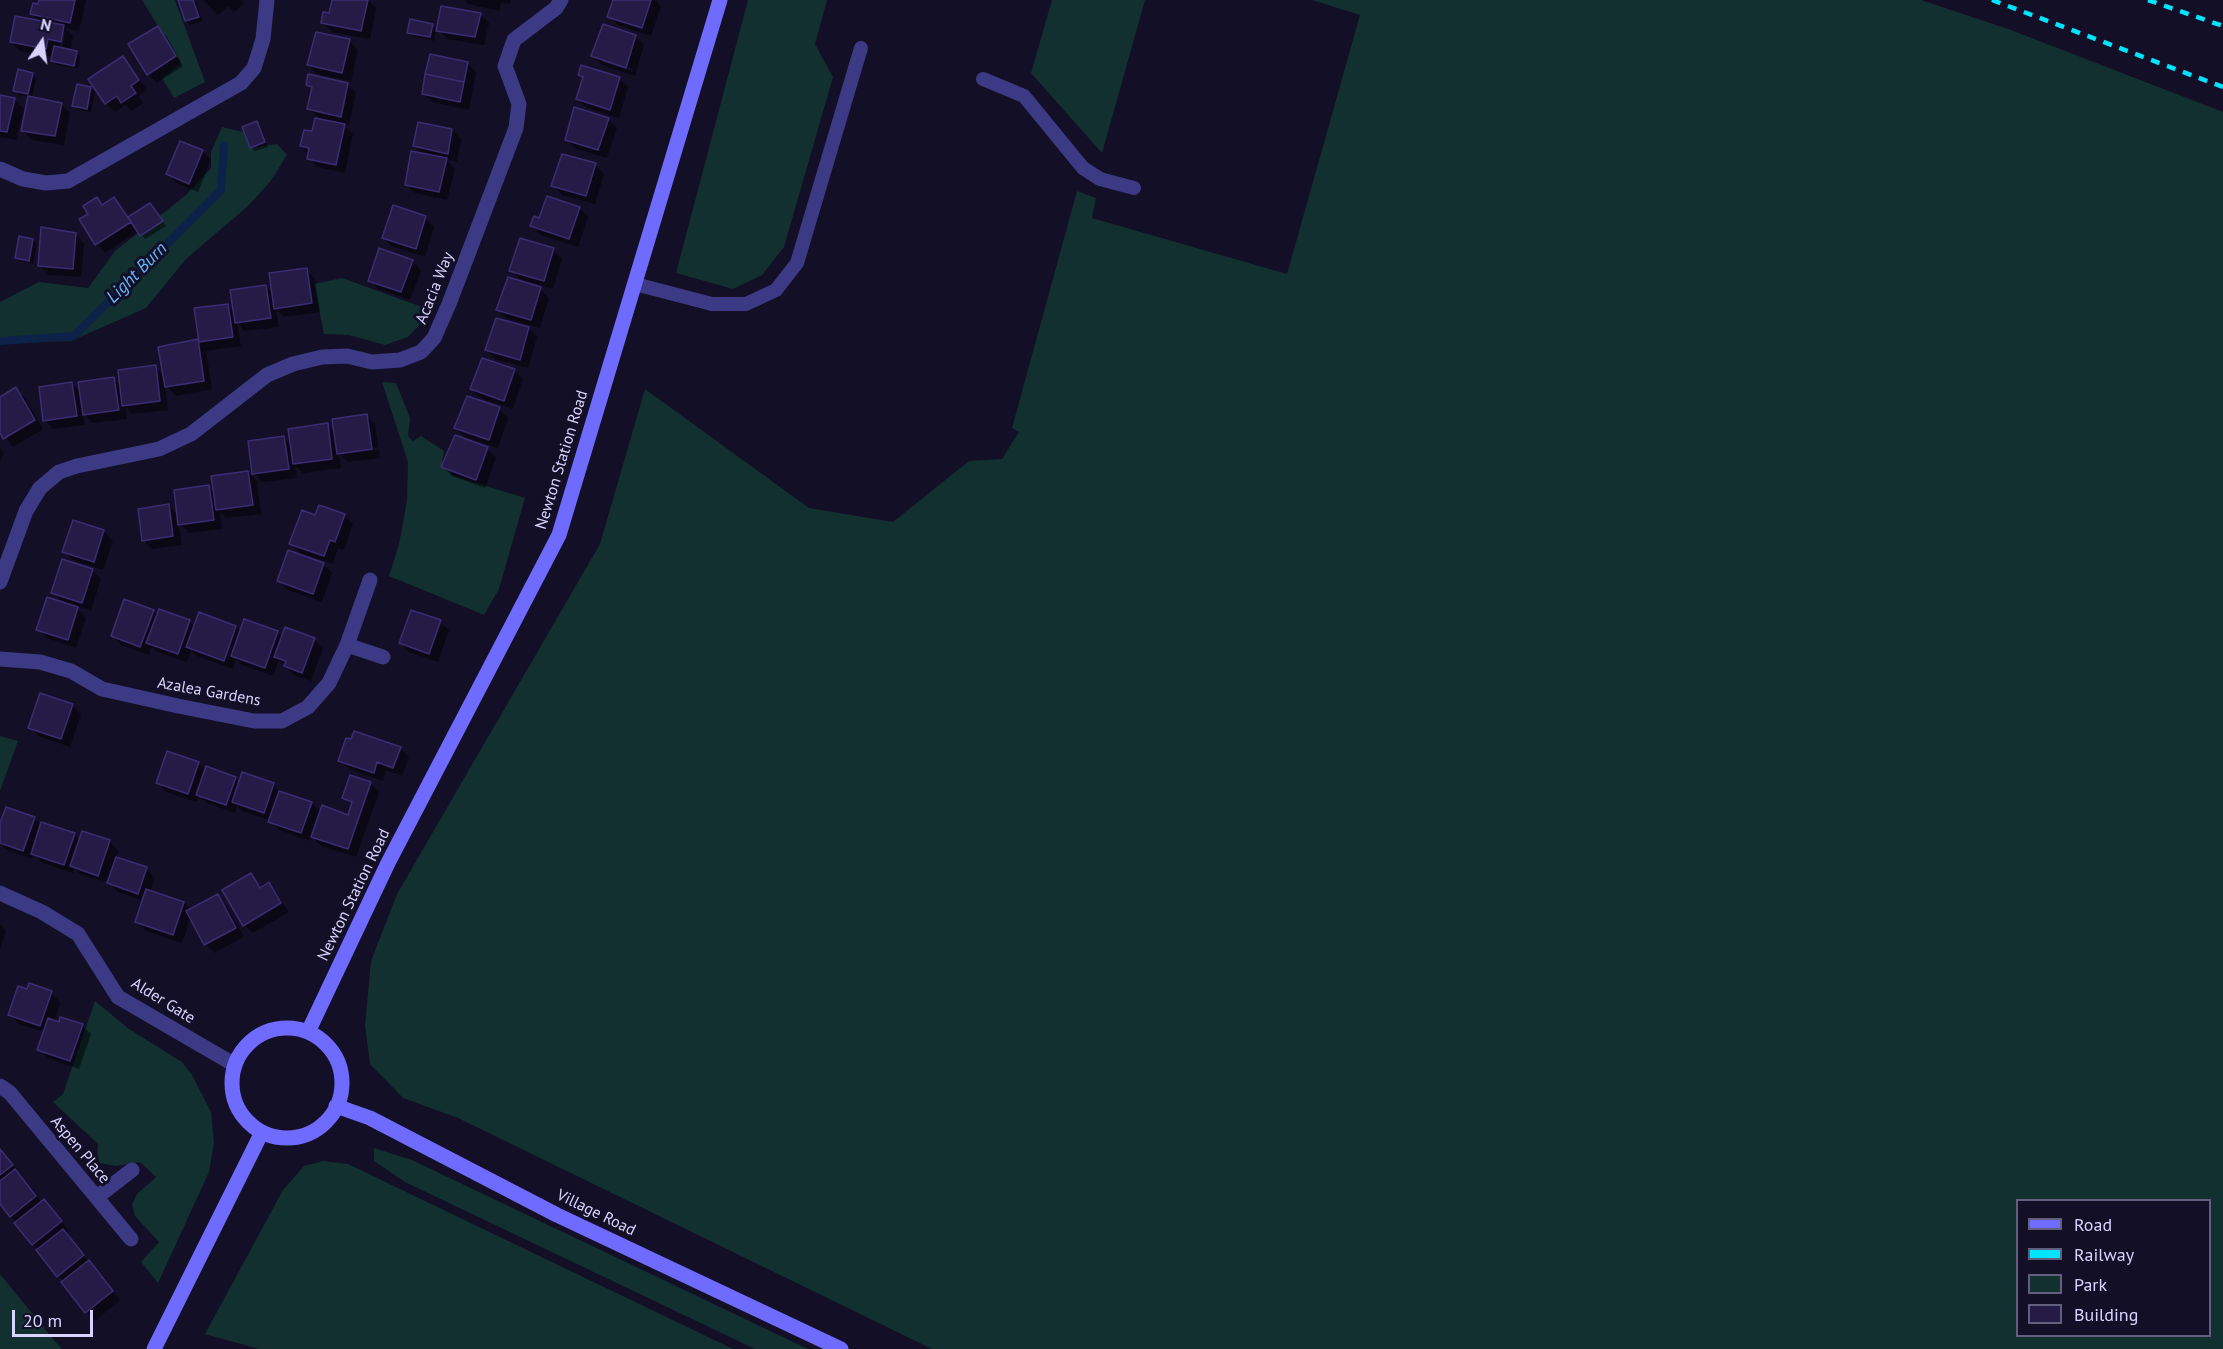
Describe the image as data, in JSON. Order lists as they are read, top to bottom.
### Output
{
  "streets": {
    "street": [
      "Acacia Way",
      "Newton Station Road",
      "Azalea Gardens",
      "Alder Gate",
      "Aspen Place",
      "Village Road"
    ]
  },
  "crossings": [
    ["Newton Station Road", "Alder Gate"],
    ["Newton Station Road", "Village Road"],
    ["Alder Gate", "Village Road"]
  ],
  "water": ["Light Burn"],
  "legend": [
    "Road",
    "Railway",
    "Park",
    "Building"
  ],
  "scale_bar": "20 m",
  "north": "top"
}
